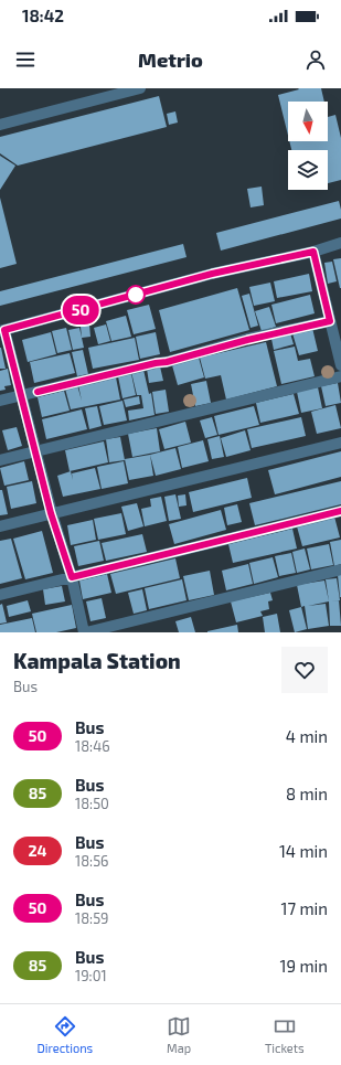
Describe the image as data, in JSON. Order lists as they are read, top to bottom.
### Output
{
  "lines": ["bus line 50"],
  "north": "bottom",
  "page": {
    "status": "18:42",
    "header": "Metrio",
    "on_map": "50",
    "heading": ["Kampala Station", "Bus"],
    "list": [
      {
        "mark": "50",
        "name": "Bus",
        "note": "18:46",
        "value": "4 min"
      },
      {
        "mark": "85",
        "name": "Bus",
        "note": "18:50",
        "value": "8 min"
      },
      {
        "mark": "24",
        "name": "Bus",
        "note": "18:56",
        "value": "14 min"
      },
      {
        "mark": "50",
        "name": "Bus",
        "note": "18:59",
        "value": "17 min"
      },
      {
        "mark": "85",
        "name": "Bus",
        "note": "19:01",
        "value": "19 min"
      }
    ],
    "tabs": ["Directions", "Map", "Tickets"]
  }
}
